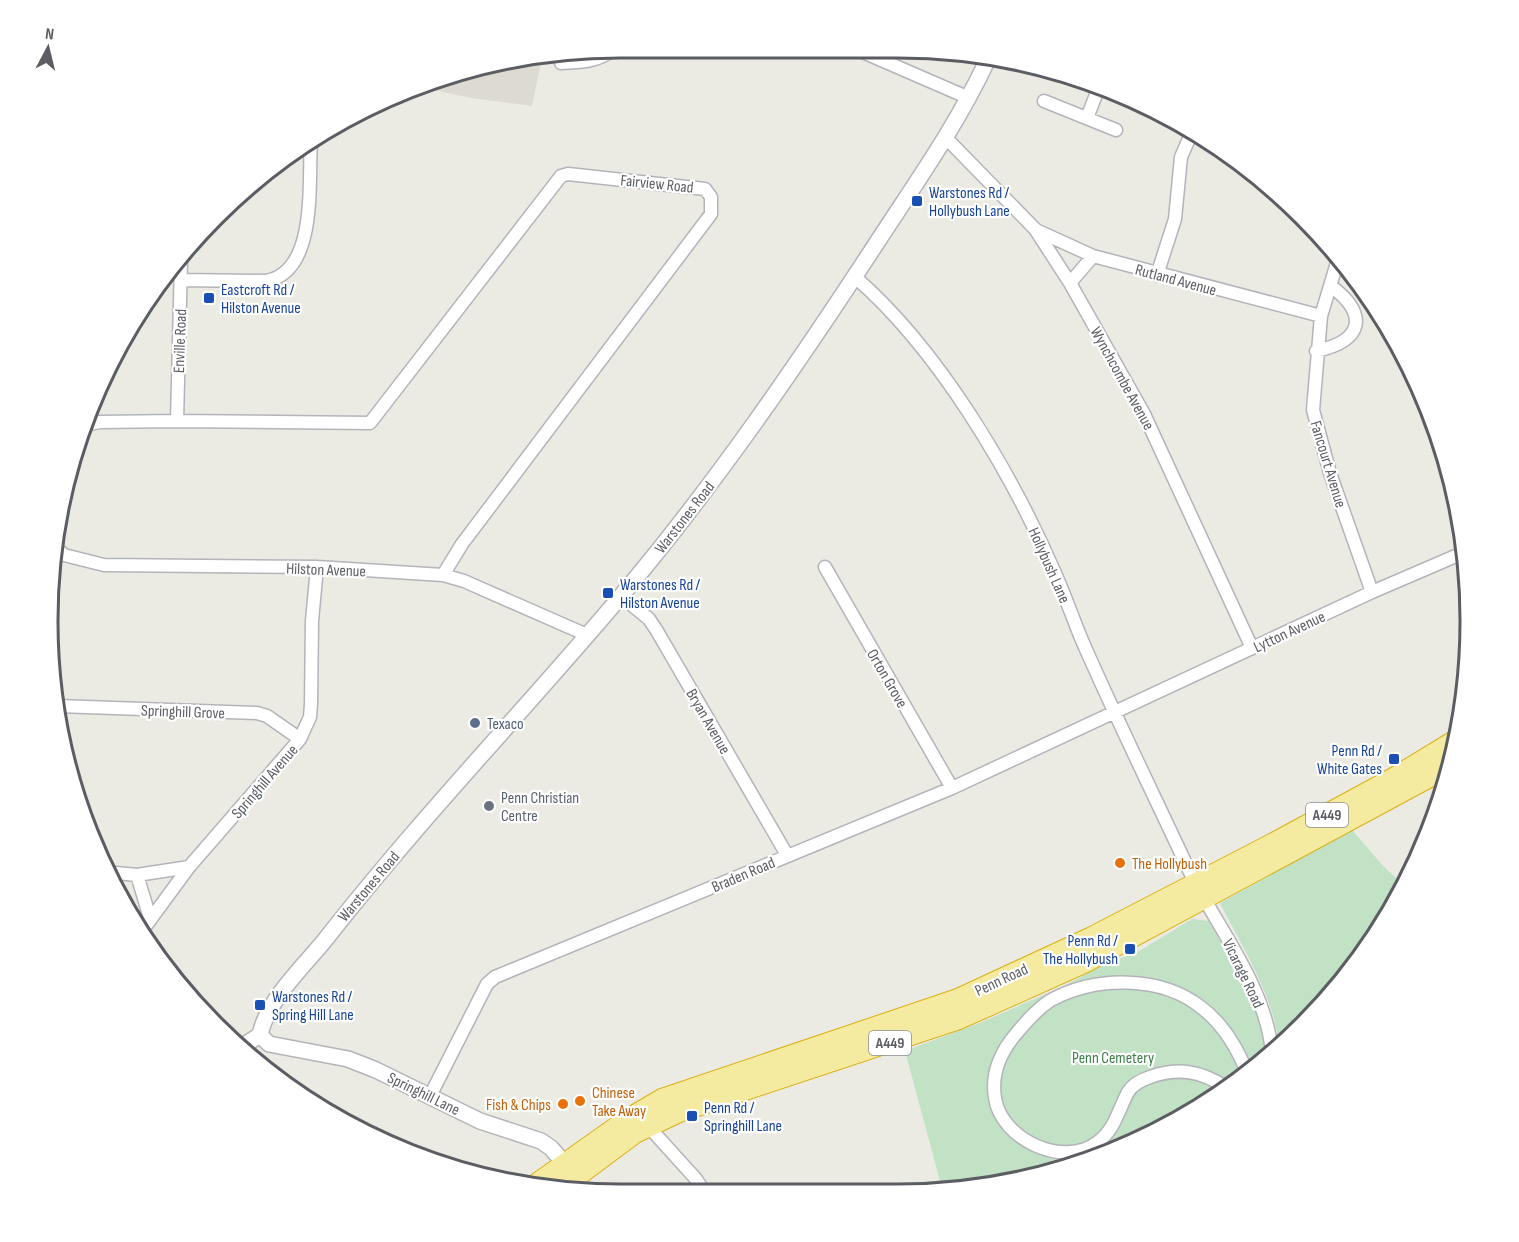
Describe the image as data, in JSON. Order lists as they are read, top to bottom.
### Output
{
  "streets": {
    "highway": ["A449", "Penn Road"],
    "street": [
      "Fairview Road",
      "Rutland Avenue",
      "Enville Road",
      "Wynchcombe Avenue",
      "Fancourt Avenue",
      "Warstones Road",
      "Hollybush Lane",
      "Hilston Avenue",
      "Lytton Avenue",
      "Orton Grove",
      "Springhill Grove",
      "Bryan Avenue",
      "Springhill Avenue",
      "Braden Road",
      "Vicarage Road",
      "Springhill Lane"
    ]
  },
  "crossings": [
    ["Fairview Road", "Enville Road"],
    ["Fairview Road", "Hilston Avenue"],
    ["Rutland Avenue", "Wynchcombe Avenue"],
    ["Rutland Avenue", "Fancourt Avenue"],
    ["Wynchcombe Avenue", "Warstones Road"],
    ["Wynchcombe Avenue", "Lytton Avenue"],
    ["Fancourt Avenue", "Lytton Avenue"],
    ["Warstones Road", "Hollybush Lane"],
    ["Warstones Road", "Hilston Avenue"],
    ["Warstones Road", "Bryan Avenue"],
    ["Warstones Road", "Springhill Lane"],
    ["Hollybush Lane", "Lytton Avenue"],
    ["Hollybush Lane", "Braden Road"],
    ["Hollybush Lane", "Vicarage Road"],
    ["Hollybush Lane", "Penn Road"],
    ["Hilston Avenue", "Springhill Avenue"],
    ["Lytton Avenue", "Braden Road"],
    ["Orton Grove", "Braden Road"],
    ["Springhill Grove", "Springhill Avenue"],
    ["Bryan Avenue", "Braden Road"],
    ["Braden Road", "Springhill Lane"],
    ["Vicarage Road", "Penn Road"],
    ["Penn Road", "Springhill Lane"]
  ],
  "parks": ["Penn Cemetery"],
  "places": {
    "transit": [
      "Warstones Rd / Hollybush Lane",
      "Eastcroft Rd / Hilston Avenue",
      "Warstones Rd / Hilston Avenue",
      "Penn Rd / White Gates",
      "Penn Rd / The Hollybush",
      "Warstones Rd / Spring Hill Lane",
      "Penn Rd / Springhill Lane"
    ],
    "other": [
      "Texaco",
      "Penn Christian Centre",
      "The Hollybush",
      "Chinese Take Away",
      "Fish & Chips"
    ]
  },
  "north": "top"
}
